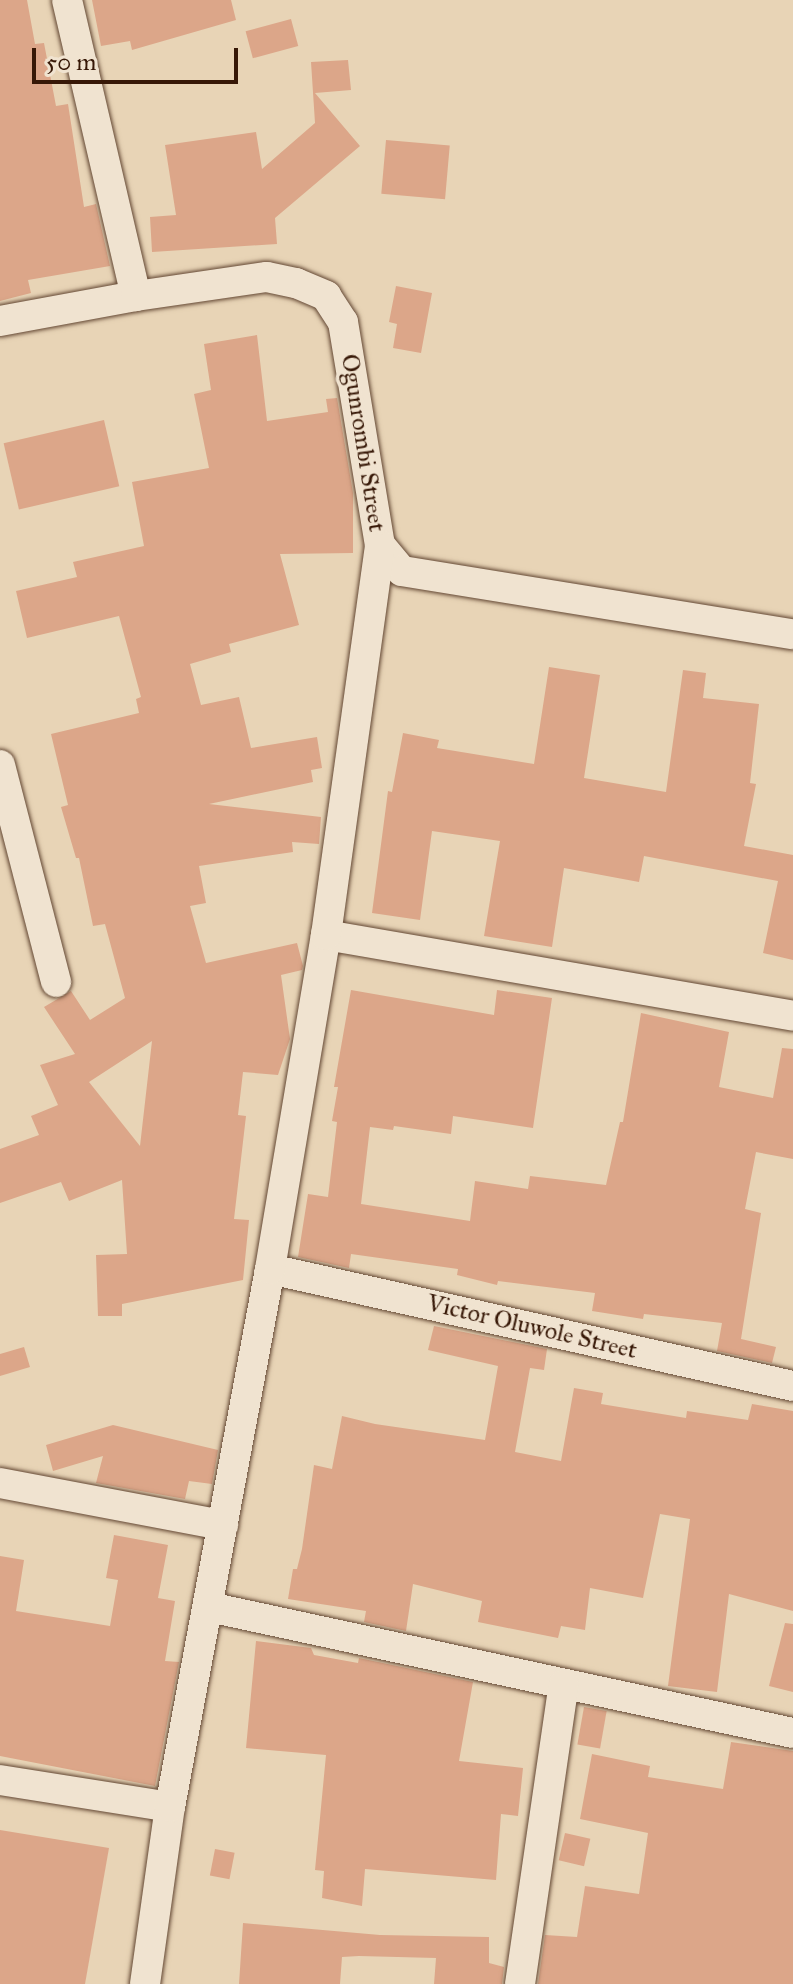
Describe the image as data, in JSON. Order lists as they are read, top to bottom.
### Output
{
  "streets": {
    "street": ["Ogunrombi Street", "Victor Oluwole Street"]
  },
  "scale_bar": "50 m"
}
